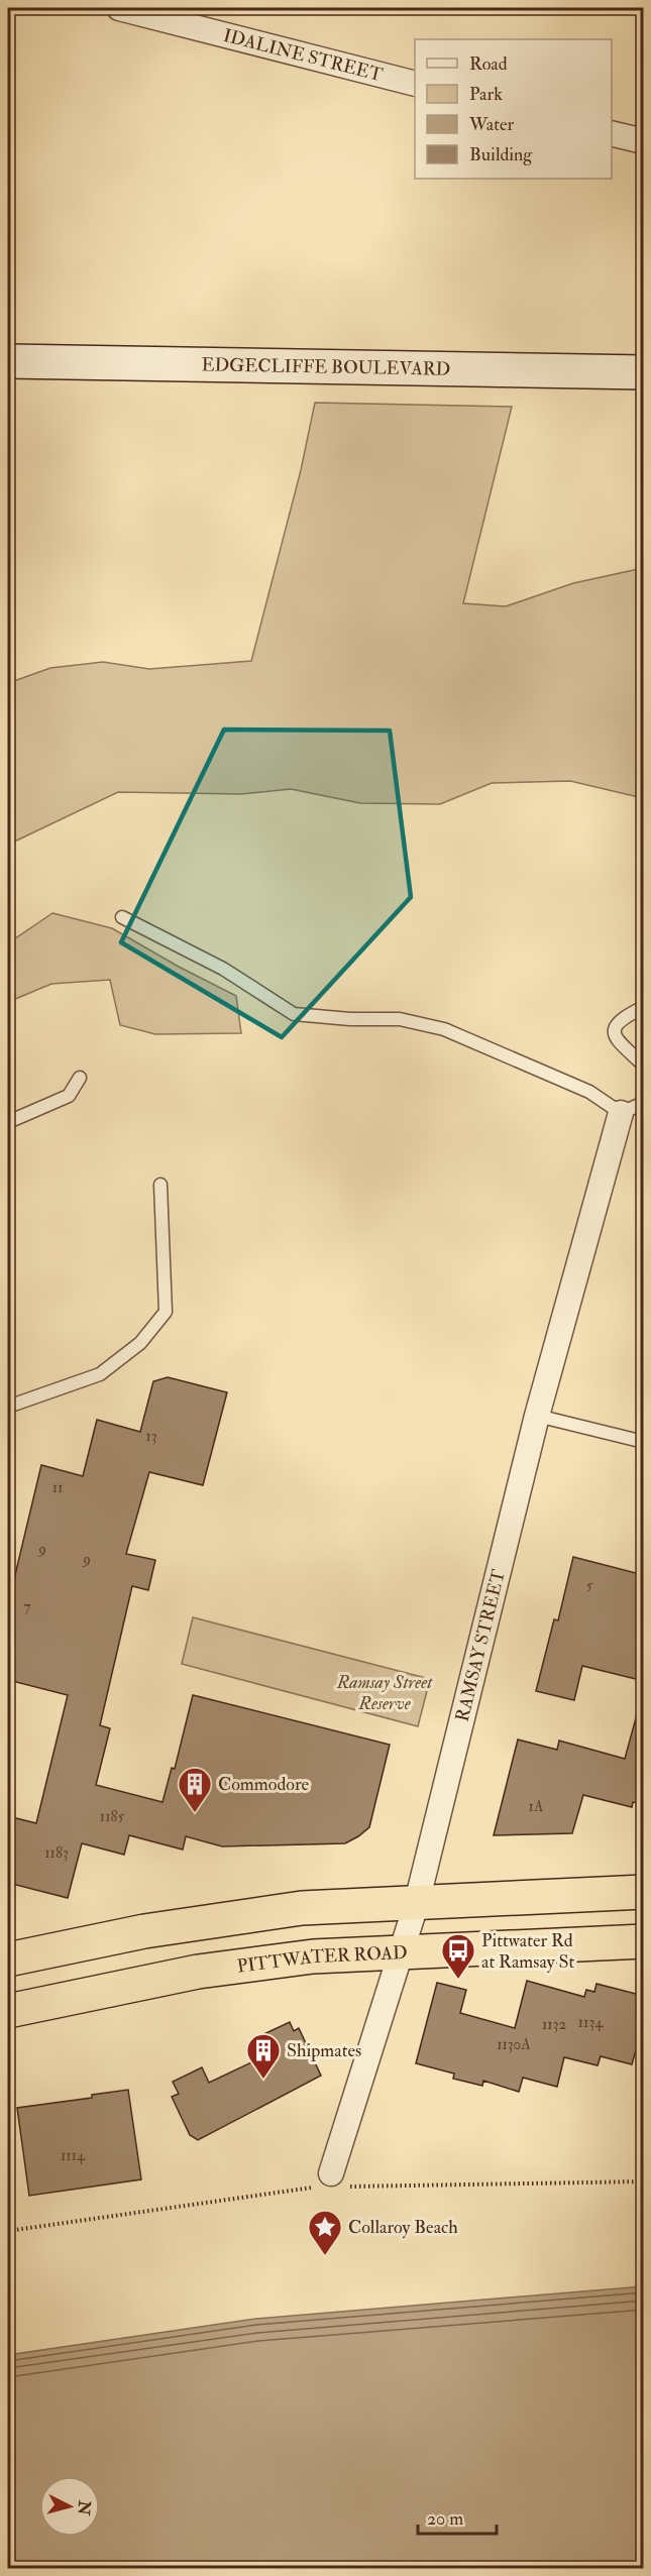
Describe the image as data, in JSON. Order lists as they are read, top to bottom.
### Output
{
  "streets": {
    "highway": ["PITTWATER ROAD"],
    "street": ["IDALINE STREET", "EDGECLIFFE BOULEVARD", "RAMSAY STREET"]
  },
  "crossings": [
    ["RAMSAY STREET", "PITTWATER ROAD"]
  ],
  "parks": ["Ramsay Street Reserve"],
  "places": {
    "building": ["Commodore", "Shipmates"],
    "bus stop": ["Pittwater Rd at Ramsay St"],
    "place": ["Collaroy Beach"]
  },
  "house_numbers": [
    "13",
    "11",
    "9",
    "9",
    "5",
    "7",
    "1A",
    "1185",
    "1183",
    "1134",
    "1132",
    "1130A",
    "1114"
  ],
  "legend": [
    "Road",
    "Park",
    "Water",
    "Building"
  ],
  "scale_bar": "20 m",
  "north": "right"
}
